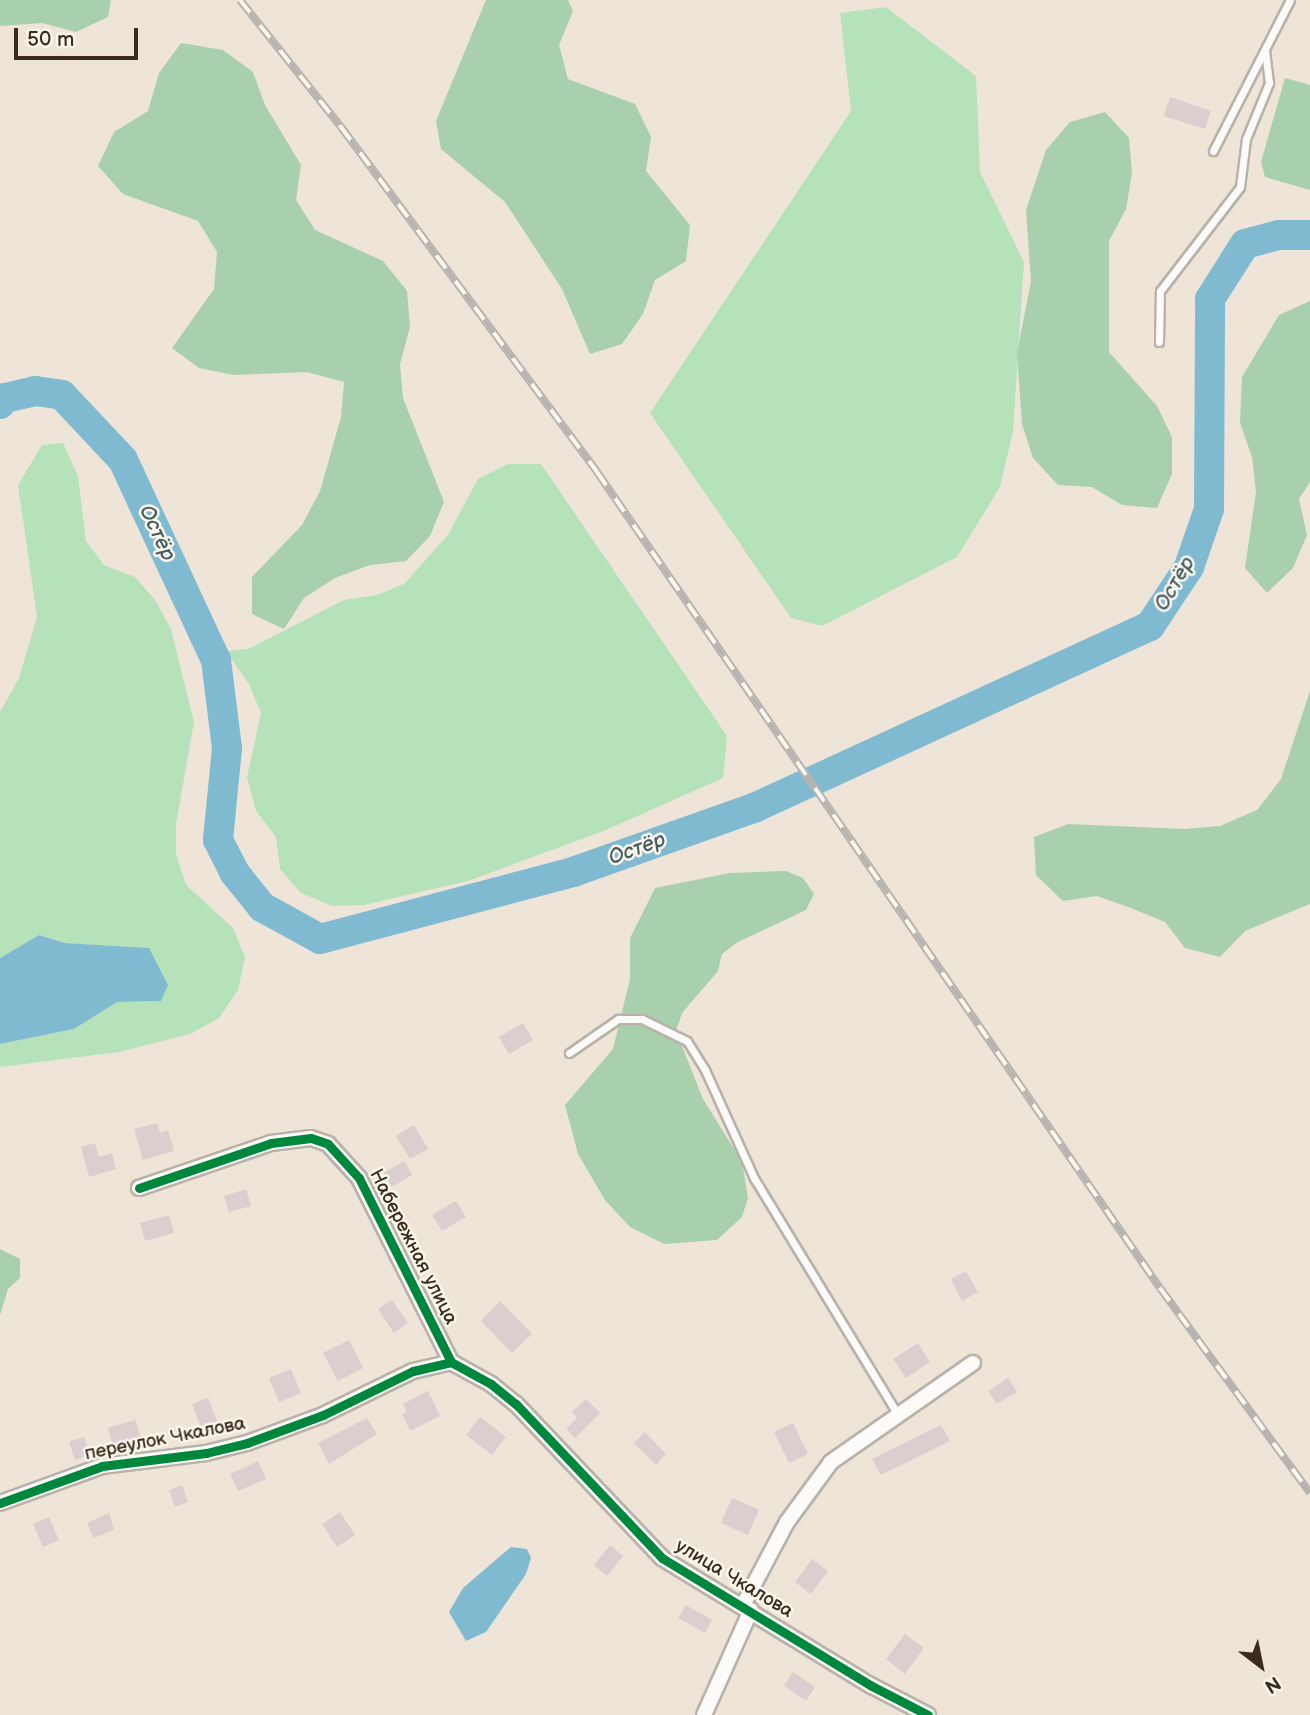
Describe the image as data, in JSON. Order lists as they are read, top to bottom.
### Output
{
  "streets": {
    "street": ["Набережная улица", "переулок Чкалова", "улица Чкалова"]
  },
  "crossings": [
    ["Набережная улица", "переулок Чкалова"],
    ["Набережная улица", "улица Чкалова"],
    ["переулок Чкалова", "улица Чкалова"]
  ],
  "water": ["Остёр"],
  "scale_bar": "50 m",
  "north": "bottom right"
}
